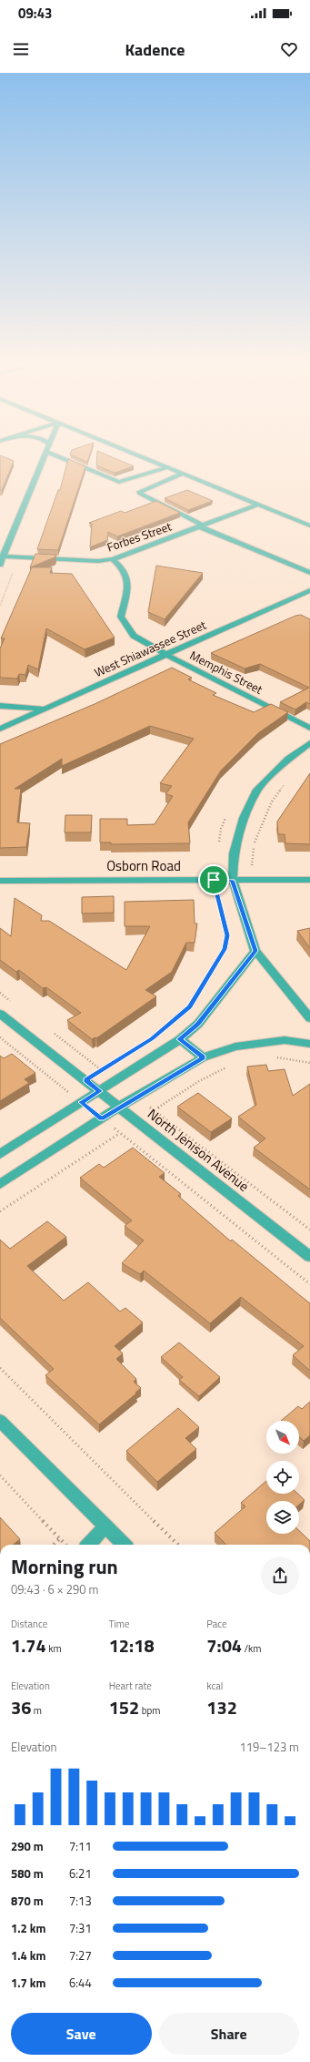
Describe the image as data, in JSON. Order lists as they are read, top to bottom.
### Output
{
  "streets": {
    "street": [
      "Forbes Street",
      "West Shiawassee Street",
      "Memphis Street",
      "Osborn Road",
      "North Jenison Avenue"
    ]
  },
  "crossings": [
    ["Forbes Street", "Memphis Street"],
    ["West Shiawassee Street", "Memphis Street"]
  ],
  "north": "bottom right",
  "page": {
    "status": "09:43",
    "header": "Kadence",
    "heading": ["Morning run", "09:43 · 6 × 290 m"],
    "stats": [
      ["Distance", "1.74 km"],
      ["Time", "12:18"],
      ["Pace", "7:04 /km"],
      ["Elevation", "36 m"],
      ["Heart rate", "152 bpm"],
      ["kcal", "132"]
    ],
    "chart": ["Elevation", "119–123 m"],
    "list": [
      {
        "name": "290 m",
        "note": "7:11"
      },
      {
        "name": "580 m",
        "note": "6:21"
      },
      {
        "name": "870 m",
        "note": "7:13"
      },
      {
        "name": "1.2 km",
        "note": "7:31"
      },
      {
        "name": "1.4 km",
        "note": "7:27"
      },
      {
        "name": "1.7 km",
        "note": "6:44"
      }
    ],
    "buttons": ["Save", "Share"]
  }
}
